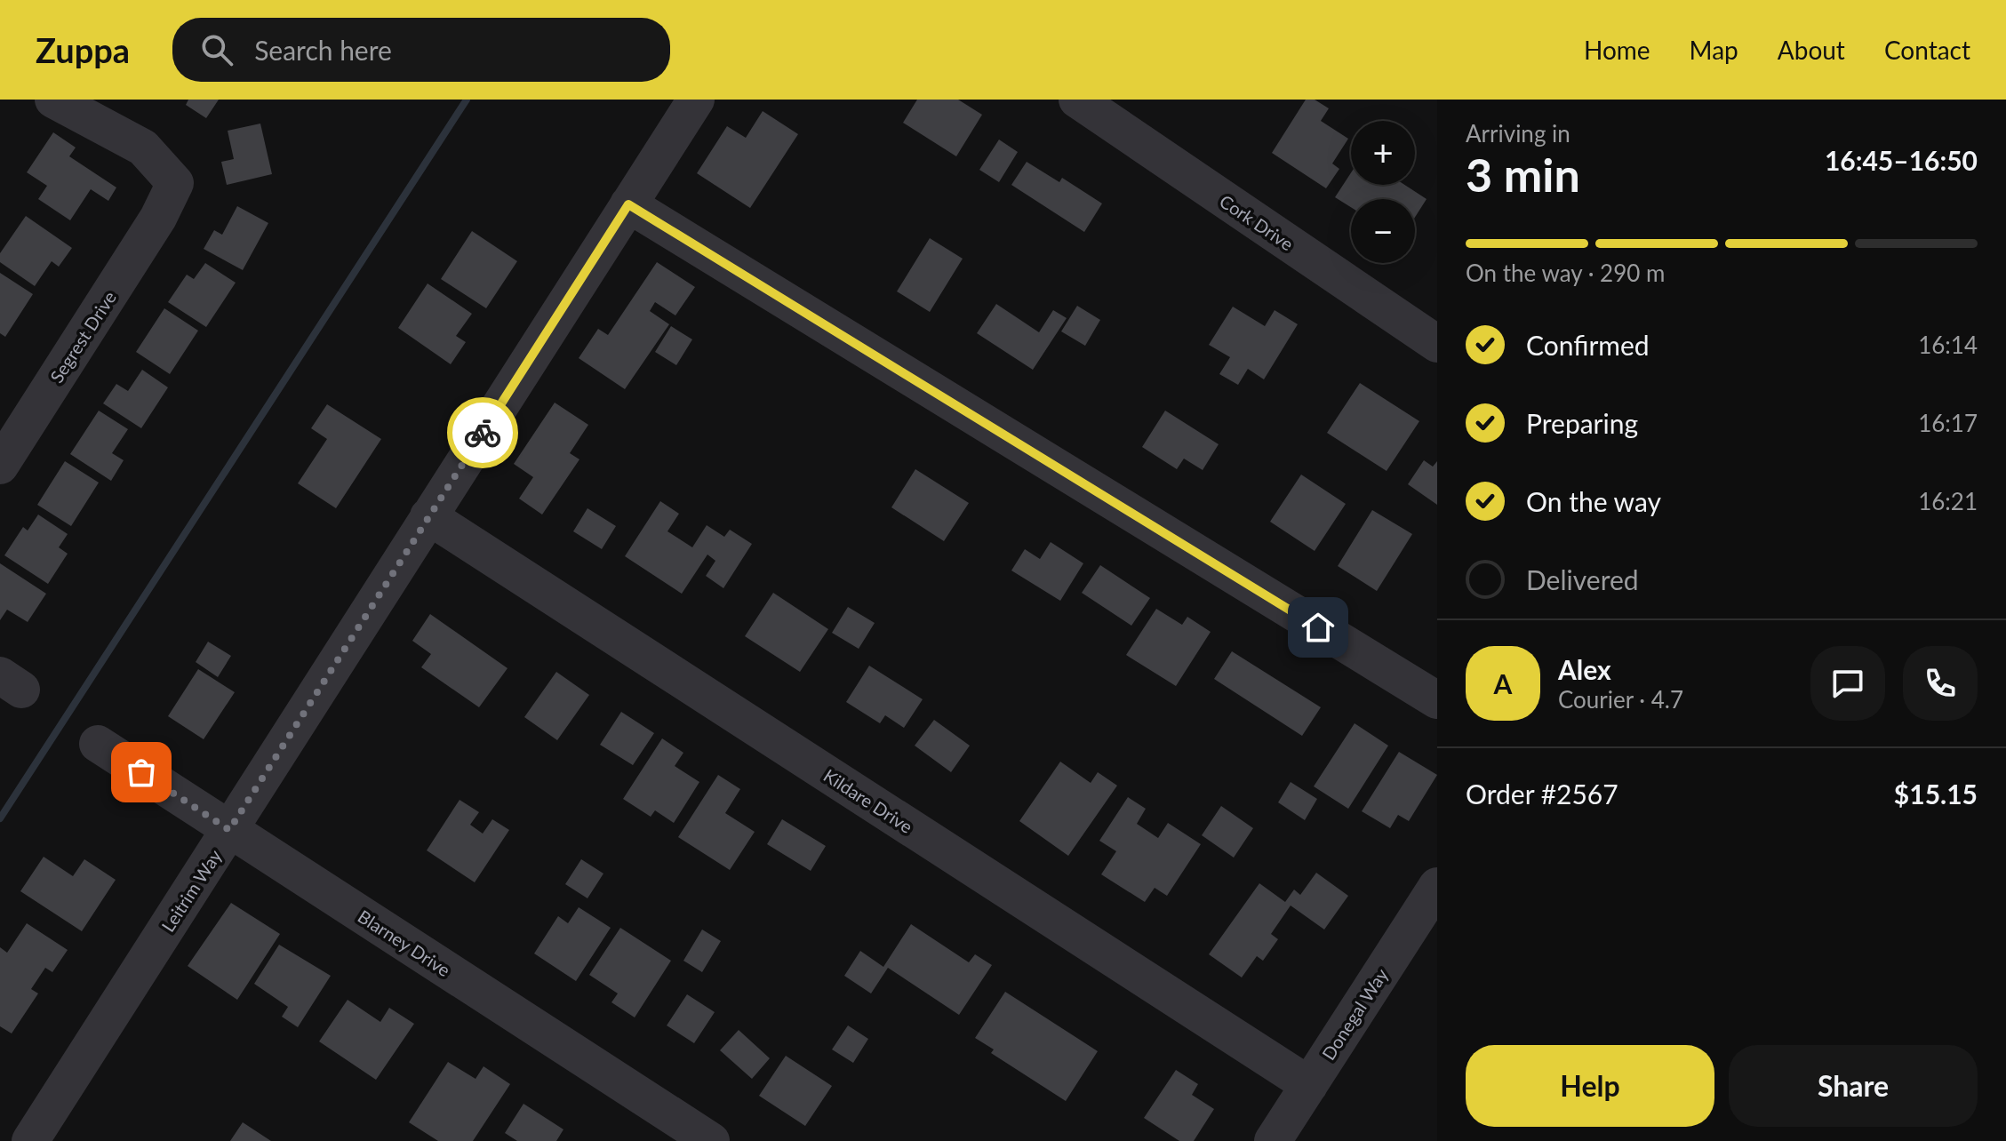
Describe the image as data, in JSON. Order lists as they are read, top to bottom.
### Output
{
  "streets": {
    "street": [
      "Cork Drive",
      "Segrest Drive",
      "Kildare Drive",
      "Leitrim Way",
      "Blarney Drive",
      "Donegal Way"
    ]
  },
  "crossings": [
    ["Kildare Drive", "Leitrim Way"],
    ["Kildare Drive", "Donegal Way"],
    ["Leitrim Way", "Blarney Drive"]
  ],
  "page": {
    "header": "Zuppa",
    "search": "Search here",
    "nav": [
      "Home",
      "Map",
      "About",
      "Contact"
    ],
    "heading": ["3 min", "Arriving in", "16:45–16:50"],
    "panel": [
      "Alex",
      "Courier · 4.7",
      "Order #2567",
      "$15.15"
    ],
    "map_buttons": ["+", "−"],
    "bar": "On the way · 290 m",
    "list": [
      ["Confirmed", "16:14"],
      ["Preparing", "16:17"],
      ["On the way", "16:21"],
      "Delivered"
    ],
    "round": "A",
    "buttons": ["Help", "Share"]
  }
}
